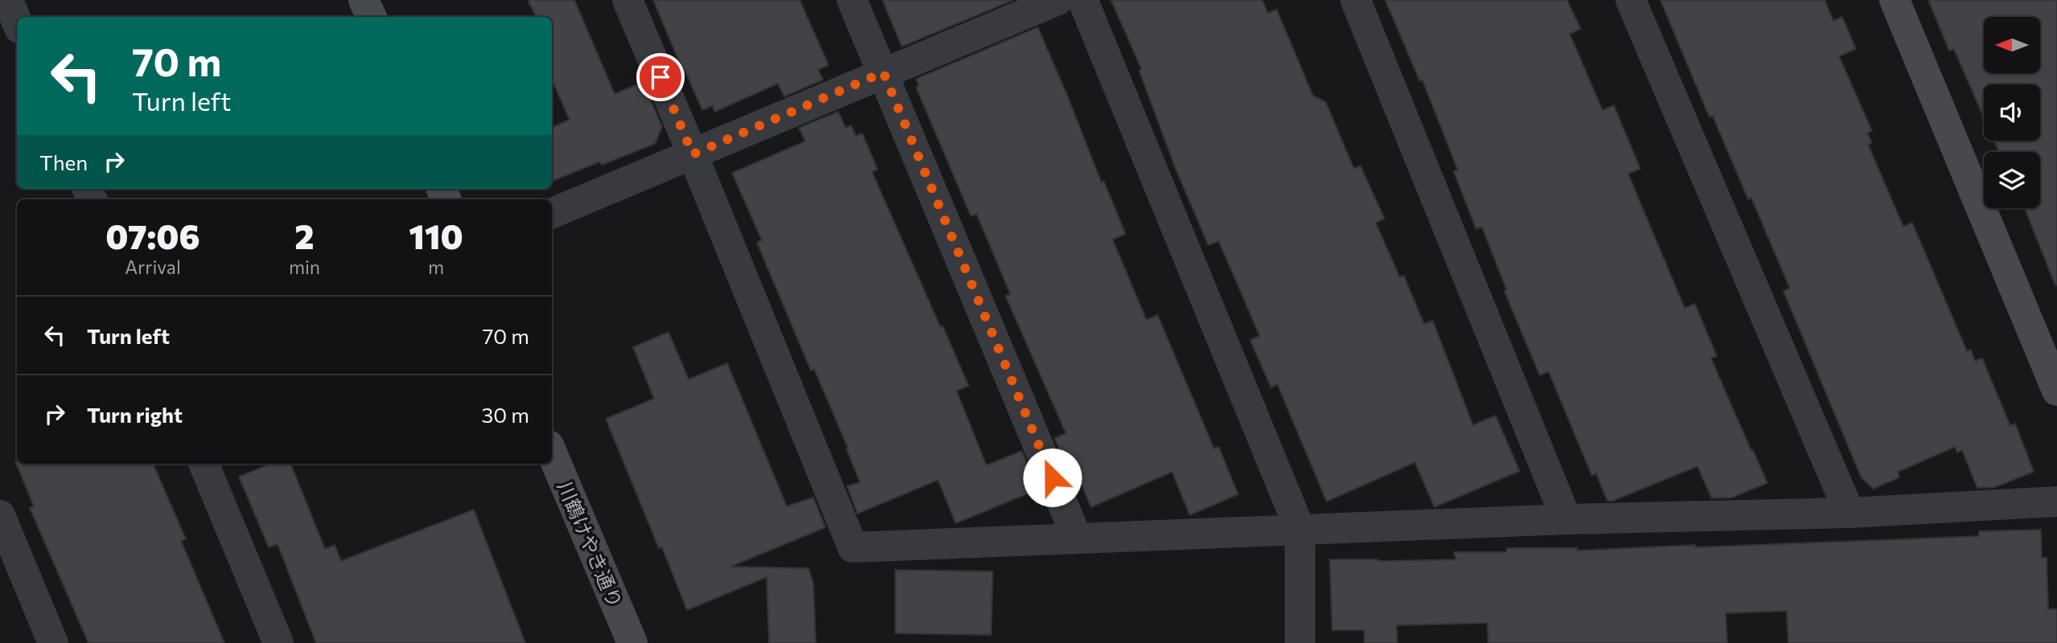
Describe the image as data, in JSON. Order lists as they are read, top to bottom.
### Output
{
  "streets": {
    "street": ["川鶴けやき通り"]
  },
  "north": "left",
  "page": {
    "turn": ["70 m", "Turn left"],
    "then": "Then",
    "eta": [
      "07:06",
      "Arrival",
      "2",
      "min",
      "110",
      "m"
    ],
    "list": [
      {
        "name": "Turn left",
        "value": "70 m"
      },
      {
        "name": "Turn right",
        "value": "30 m"
      }
    ]
  }
}
